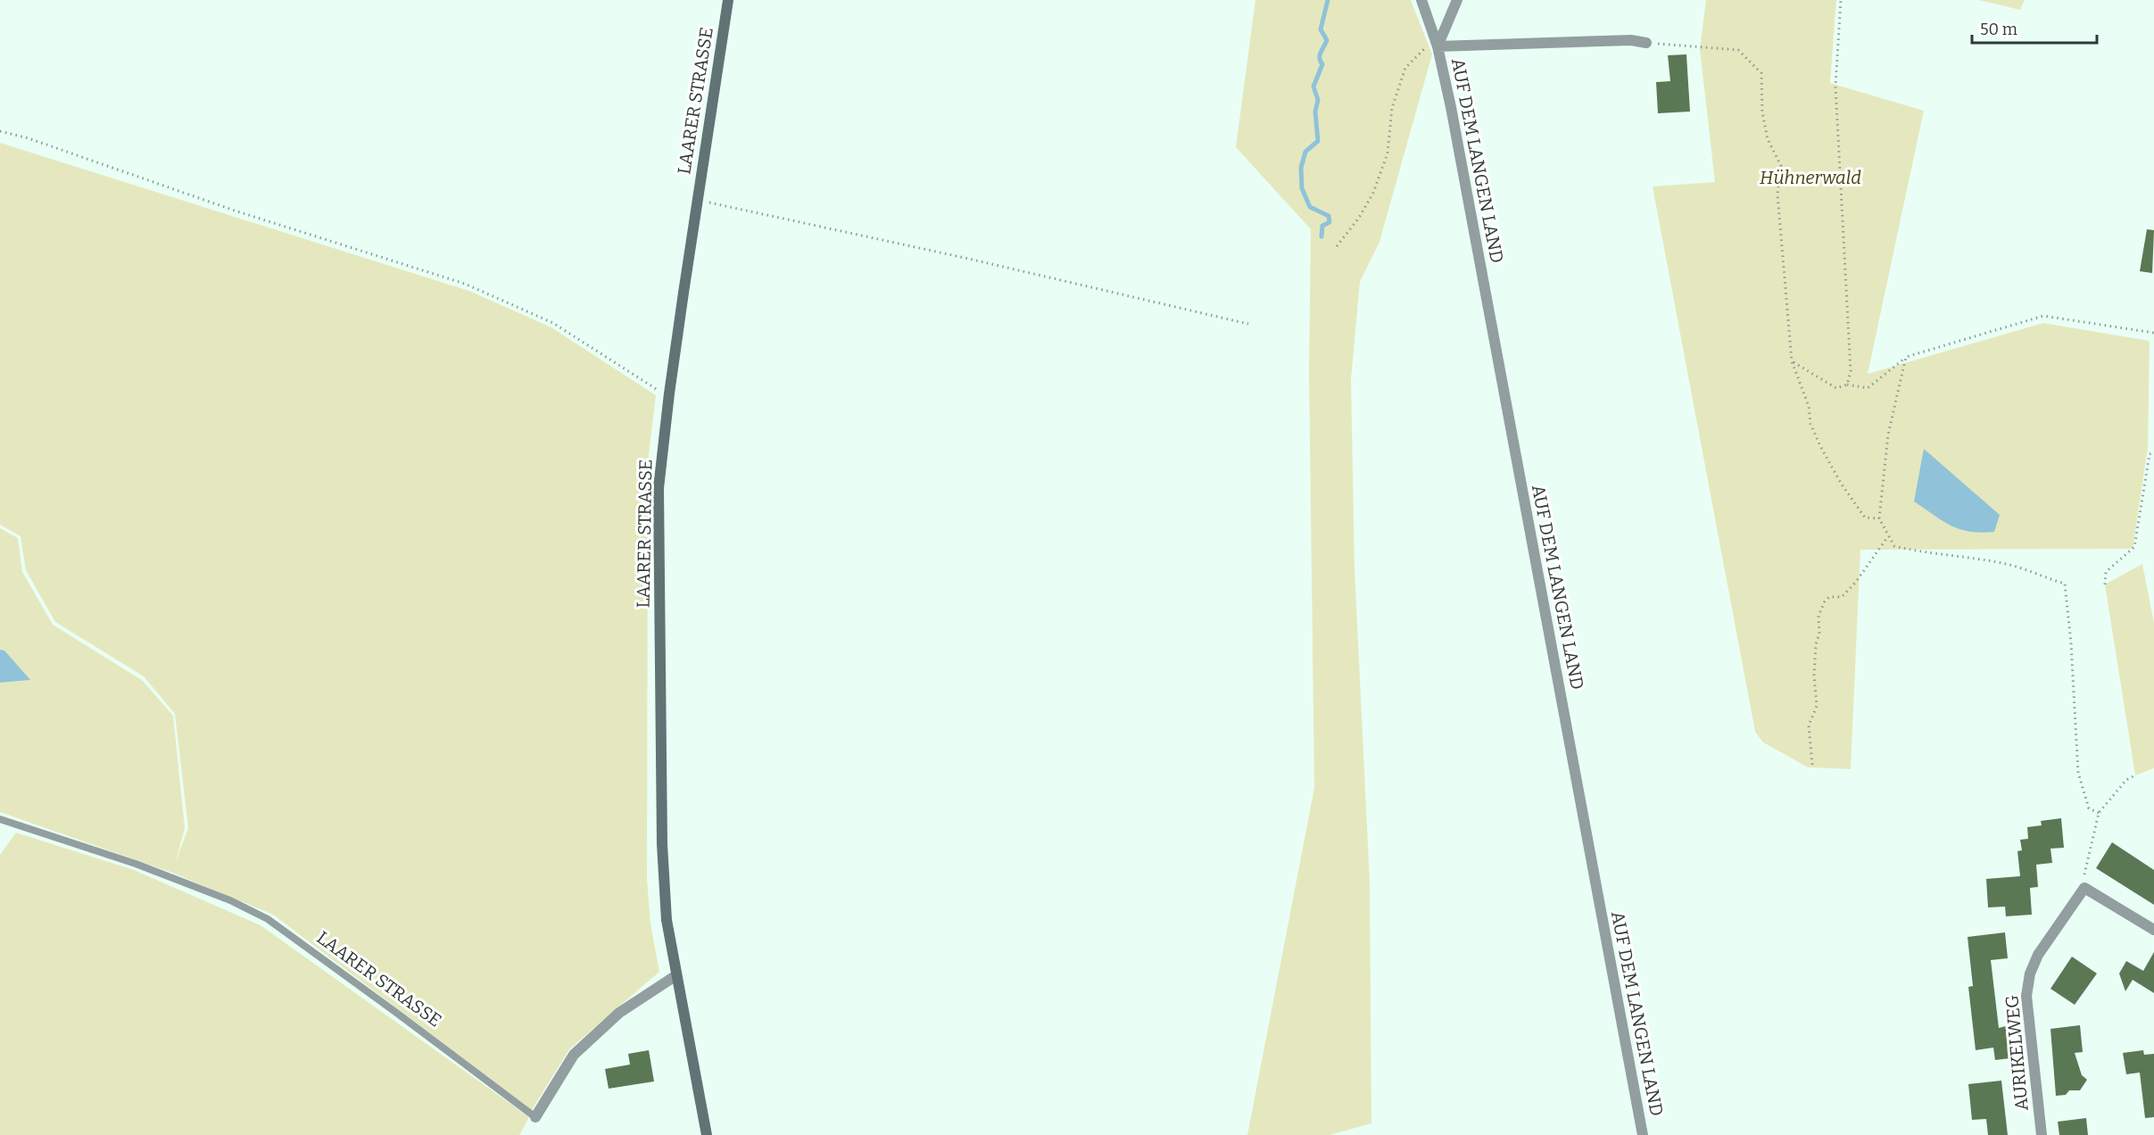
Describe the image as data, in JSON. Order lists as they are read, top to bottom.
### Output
{
  "streets": {
    "street": ["LAARER STRASSE", "AUF DEM LANGEN LAND", "AURIKELWEG"]
  },
  "parks": ["Hühnerwald"],
  "scale_bar": "50 m"
}
